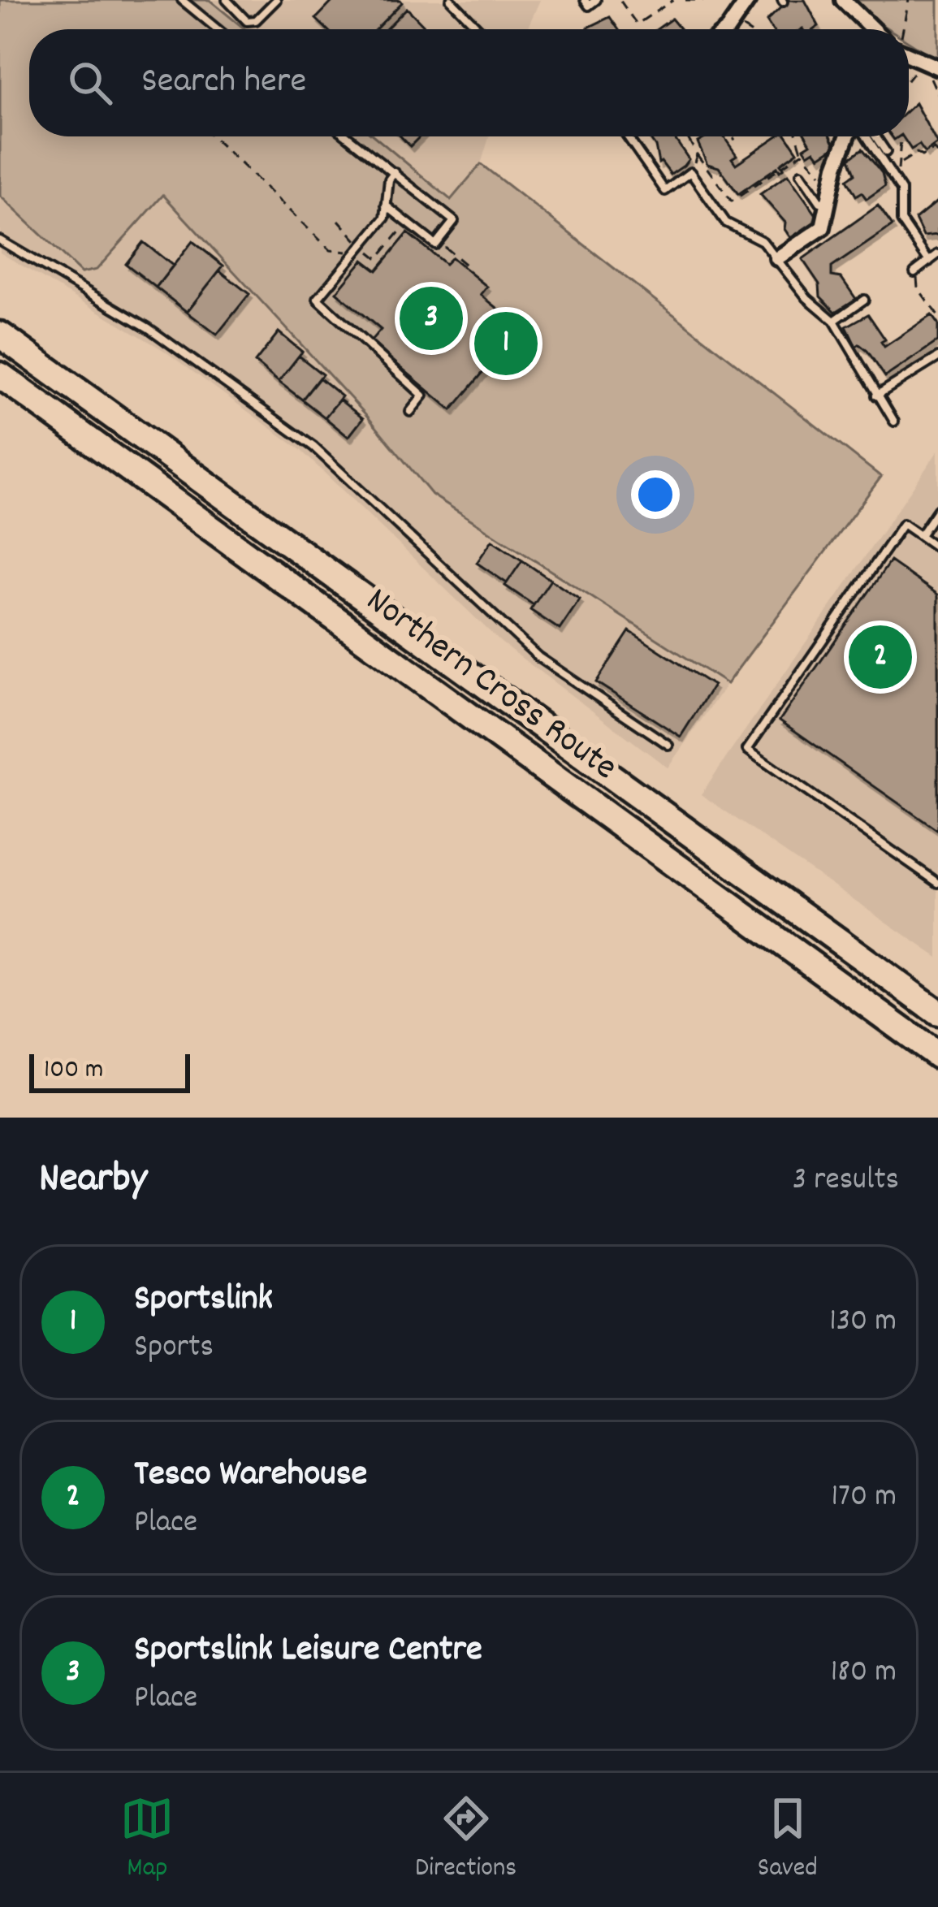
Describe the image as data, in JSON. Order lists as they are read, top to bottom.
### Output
{
  "streets": {
    "highway": ["Northern Cross Route"]
  },
  "scale_bar": "100 m",
  "page": {
    "search": "Search here",
    "pins": ["3", "1", "2"],
    "scale": "100 m",
    "heading": ["Nearby", "3 results"],
    "list": [
      {
        "mark": "1",
        "name": "Sportslink",
        "note": "Sports",
        "value": "130 m"
      },
      {
        "mark": "2",
        "name": "Tesco Warehouse",
        "note": "Place",
        "value": "170 m"
      },
      {
        "mark": "3",
        "name": "Sportslink Leisure Centre",
        "note": "Place",
        "value": "180 m"
      }
    ],
    "nav": ["Map", "Directions", "Saved"]
  }
}
